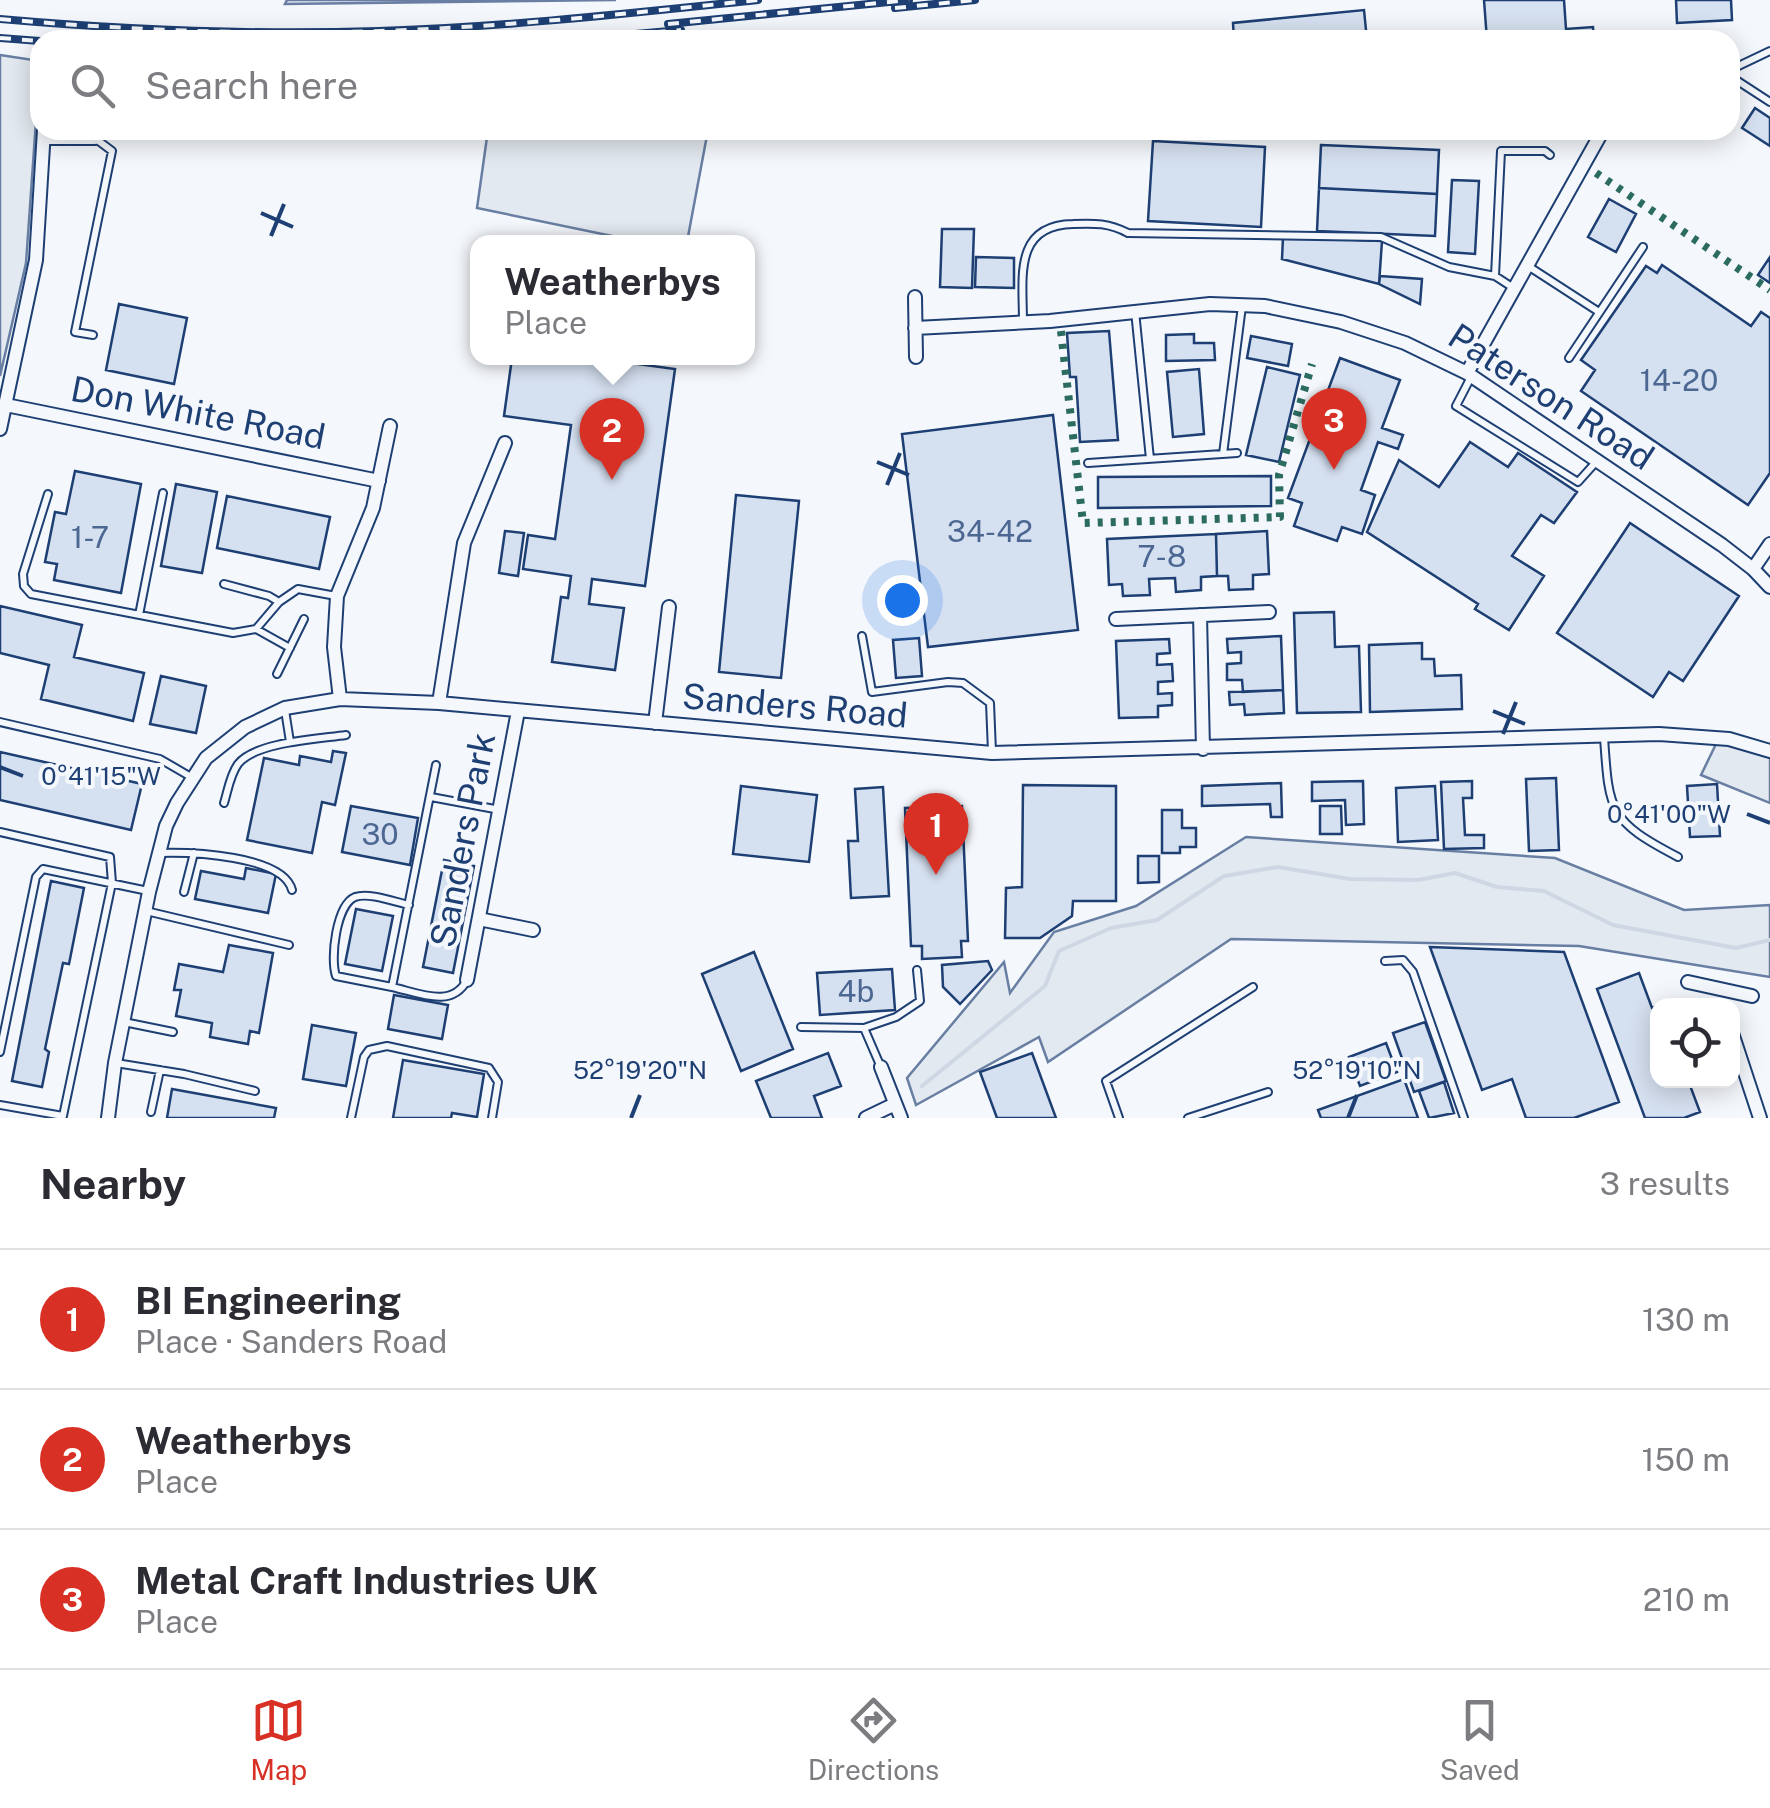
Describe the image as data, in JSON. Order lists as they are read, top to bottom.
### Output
{
  "streets": {
    "street": [
      "Paterson Road",
      "Don White Road",
      "Sanders Road",
      "Sanders Park"
    ]
  },
  "crossings": [
    ["Sanders Road", "Sanders Park"]
  ],
  "house_numbers": [
    "14-20",
    "34-42",
    "1-7",
    "7-8",
    "30",
    "4b"
  ],
  "page": {
    "search": "Search here",
    "popup": ["Weatherbys", "Place"],
    "pins": ["3", "2", "1"],
    "heading": ["Nearby", "3 results"],
    "list": [
      {
        "mark": "1",
        "name": "BI Engineering",
        "note": "Place · Sanders Road",
        "value": "130 m"
      },
      {
        "mark": "2",
        "name": "Weatherbys",
        "note": "Place",
        "value": "150 m"
      },
      {
        "mark": "3",
        "name": "Metal Craft Industries UK",
        "note": "Place",
        "value": "210 m"
      }
    ],
    "nav": ["Map", "Directions", "Saved"]
  },
  "coordinates": [
    "0°41'15\"W",
    "0°41'00\"W",
    "52°19'20\"N",
    "52°19'10\"N"
  ]
}
